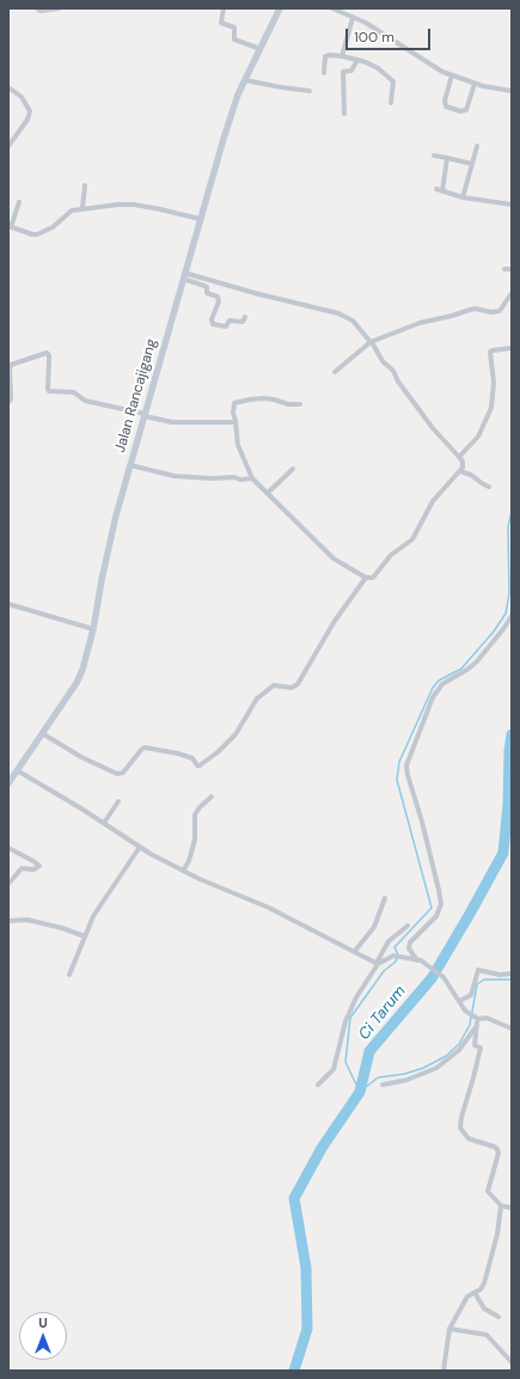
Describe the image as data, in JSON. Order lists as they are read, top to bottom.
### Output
{
  "streets": {
    "main road": ["Jalan Rancajigang"]
  },
  "water": ["Ci Tarum"],
  "scale_bar": "100 m",
  "north": "top"
}
